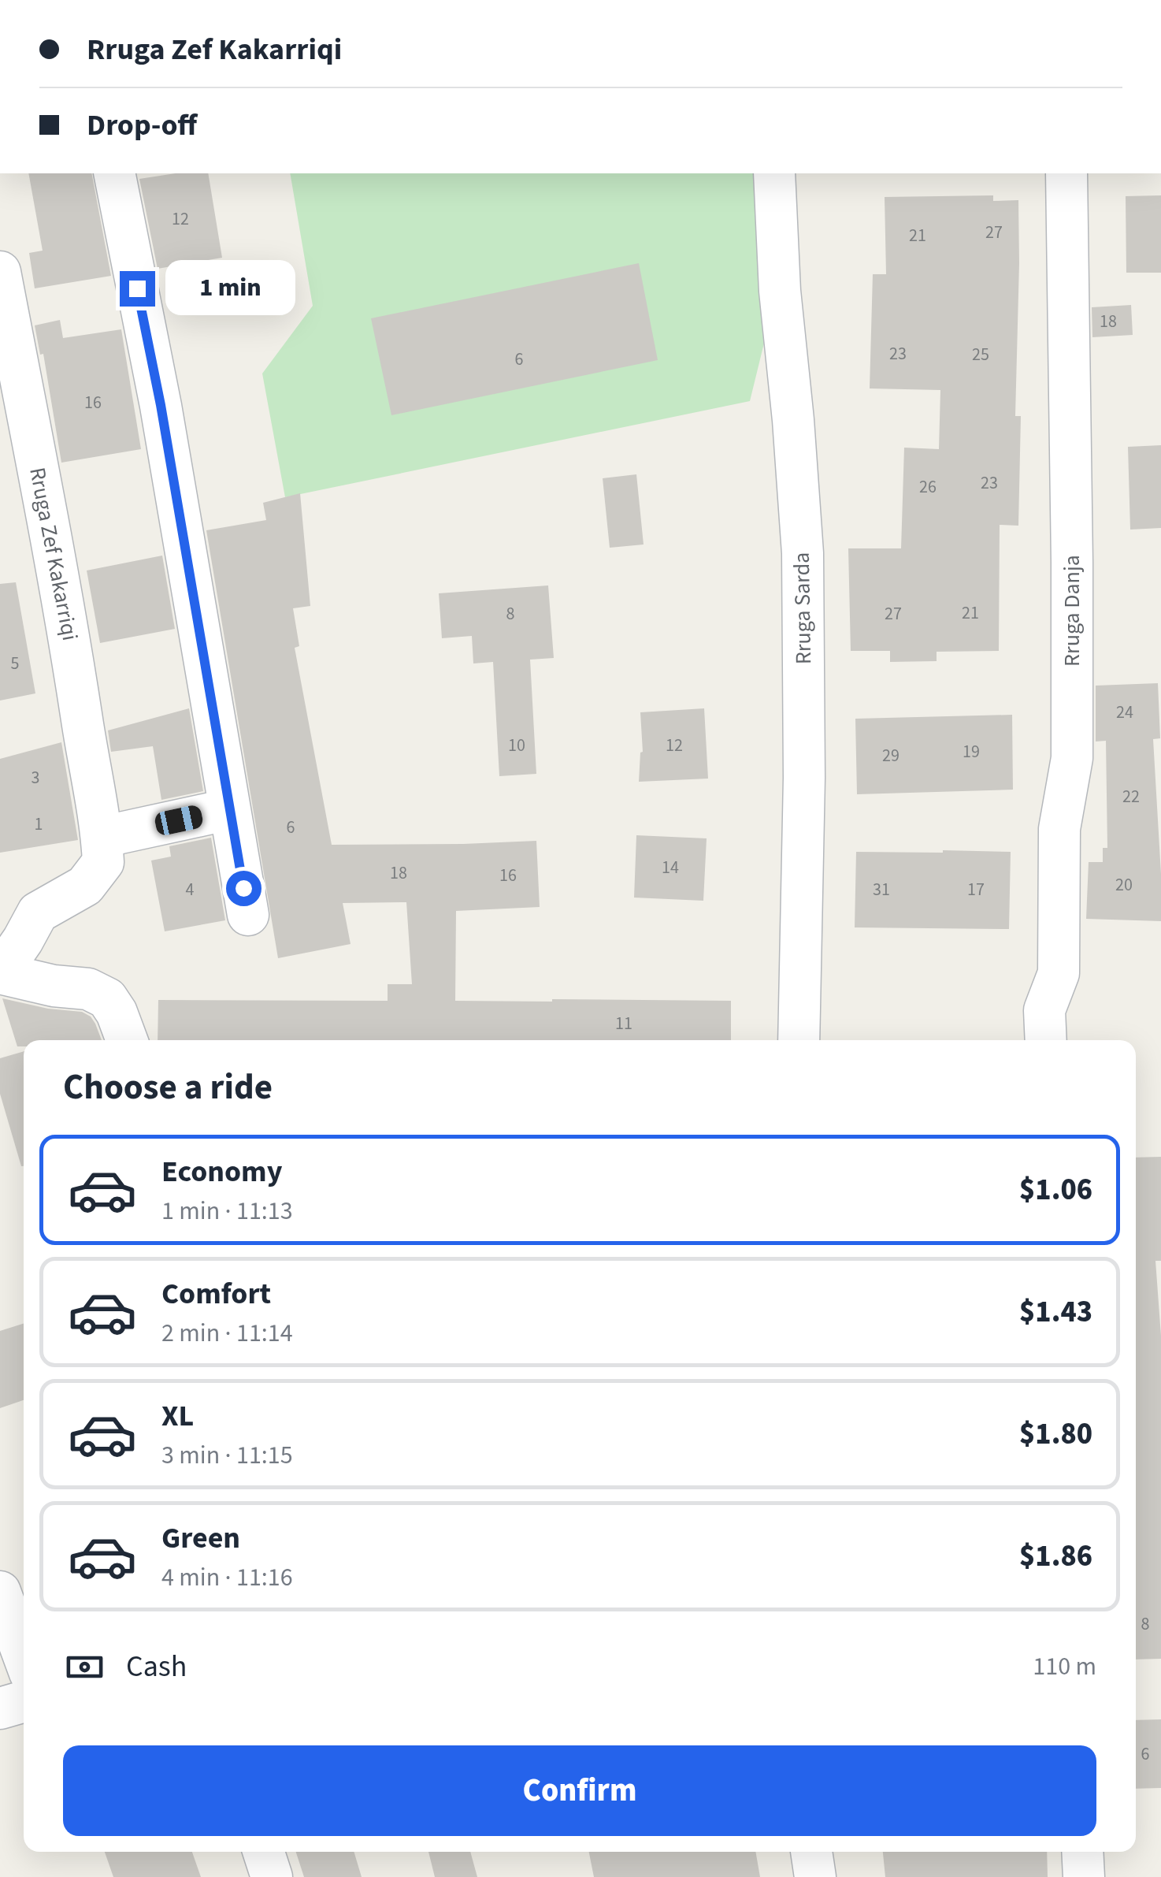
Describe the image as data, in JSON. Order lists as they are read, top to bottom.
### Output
{
  "streets": {
    "street": ["Rruga Zef Kakarriqi", "Rruga Sarda", "Rruga Danja"]
  },
  "house_numbers": [
    "12",
    "27",
    "21",
    "18",
    "23",
    "25",
    "6",
    "16",
    "23",
    "26",
    "21",
    "8",
    "27",
    "5",
    "24",
    "10",
    "12",
    "19",
    "29",
    "3",
    "22",
    "1",
    "6",
    "14",
    "18",
    "16",
    "20",
    "4",
    "31",
    "17",
    "11",
    "8",
    "6"
  ],
  "page": {
    "banner": ["Rruga Zef Kakarriqi", "Drop-off"],
    "bubble": "1 min",
    "heading": "Choose a ride",
    "list": [
      {
        "name": "Economy",
        "note": "1 min · 11:13",
        "value": "$1.06"
      },
      {
        "name": "Comfort",
        "note": "2 min · 11:14",
        "value": "$1.43"
      },
      {
        "name": "XL",
        "note": "3 min · 11:15",
        "value": "$1.80"
      },
      {
        "name": "Green",
        "note": "4 min · 11:16",
        "value": "$1.86"
      }
    ],
    "pay": ["Cash", "110 m"],
    "buttons": "Confirm"
  }
}
